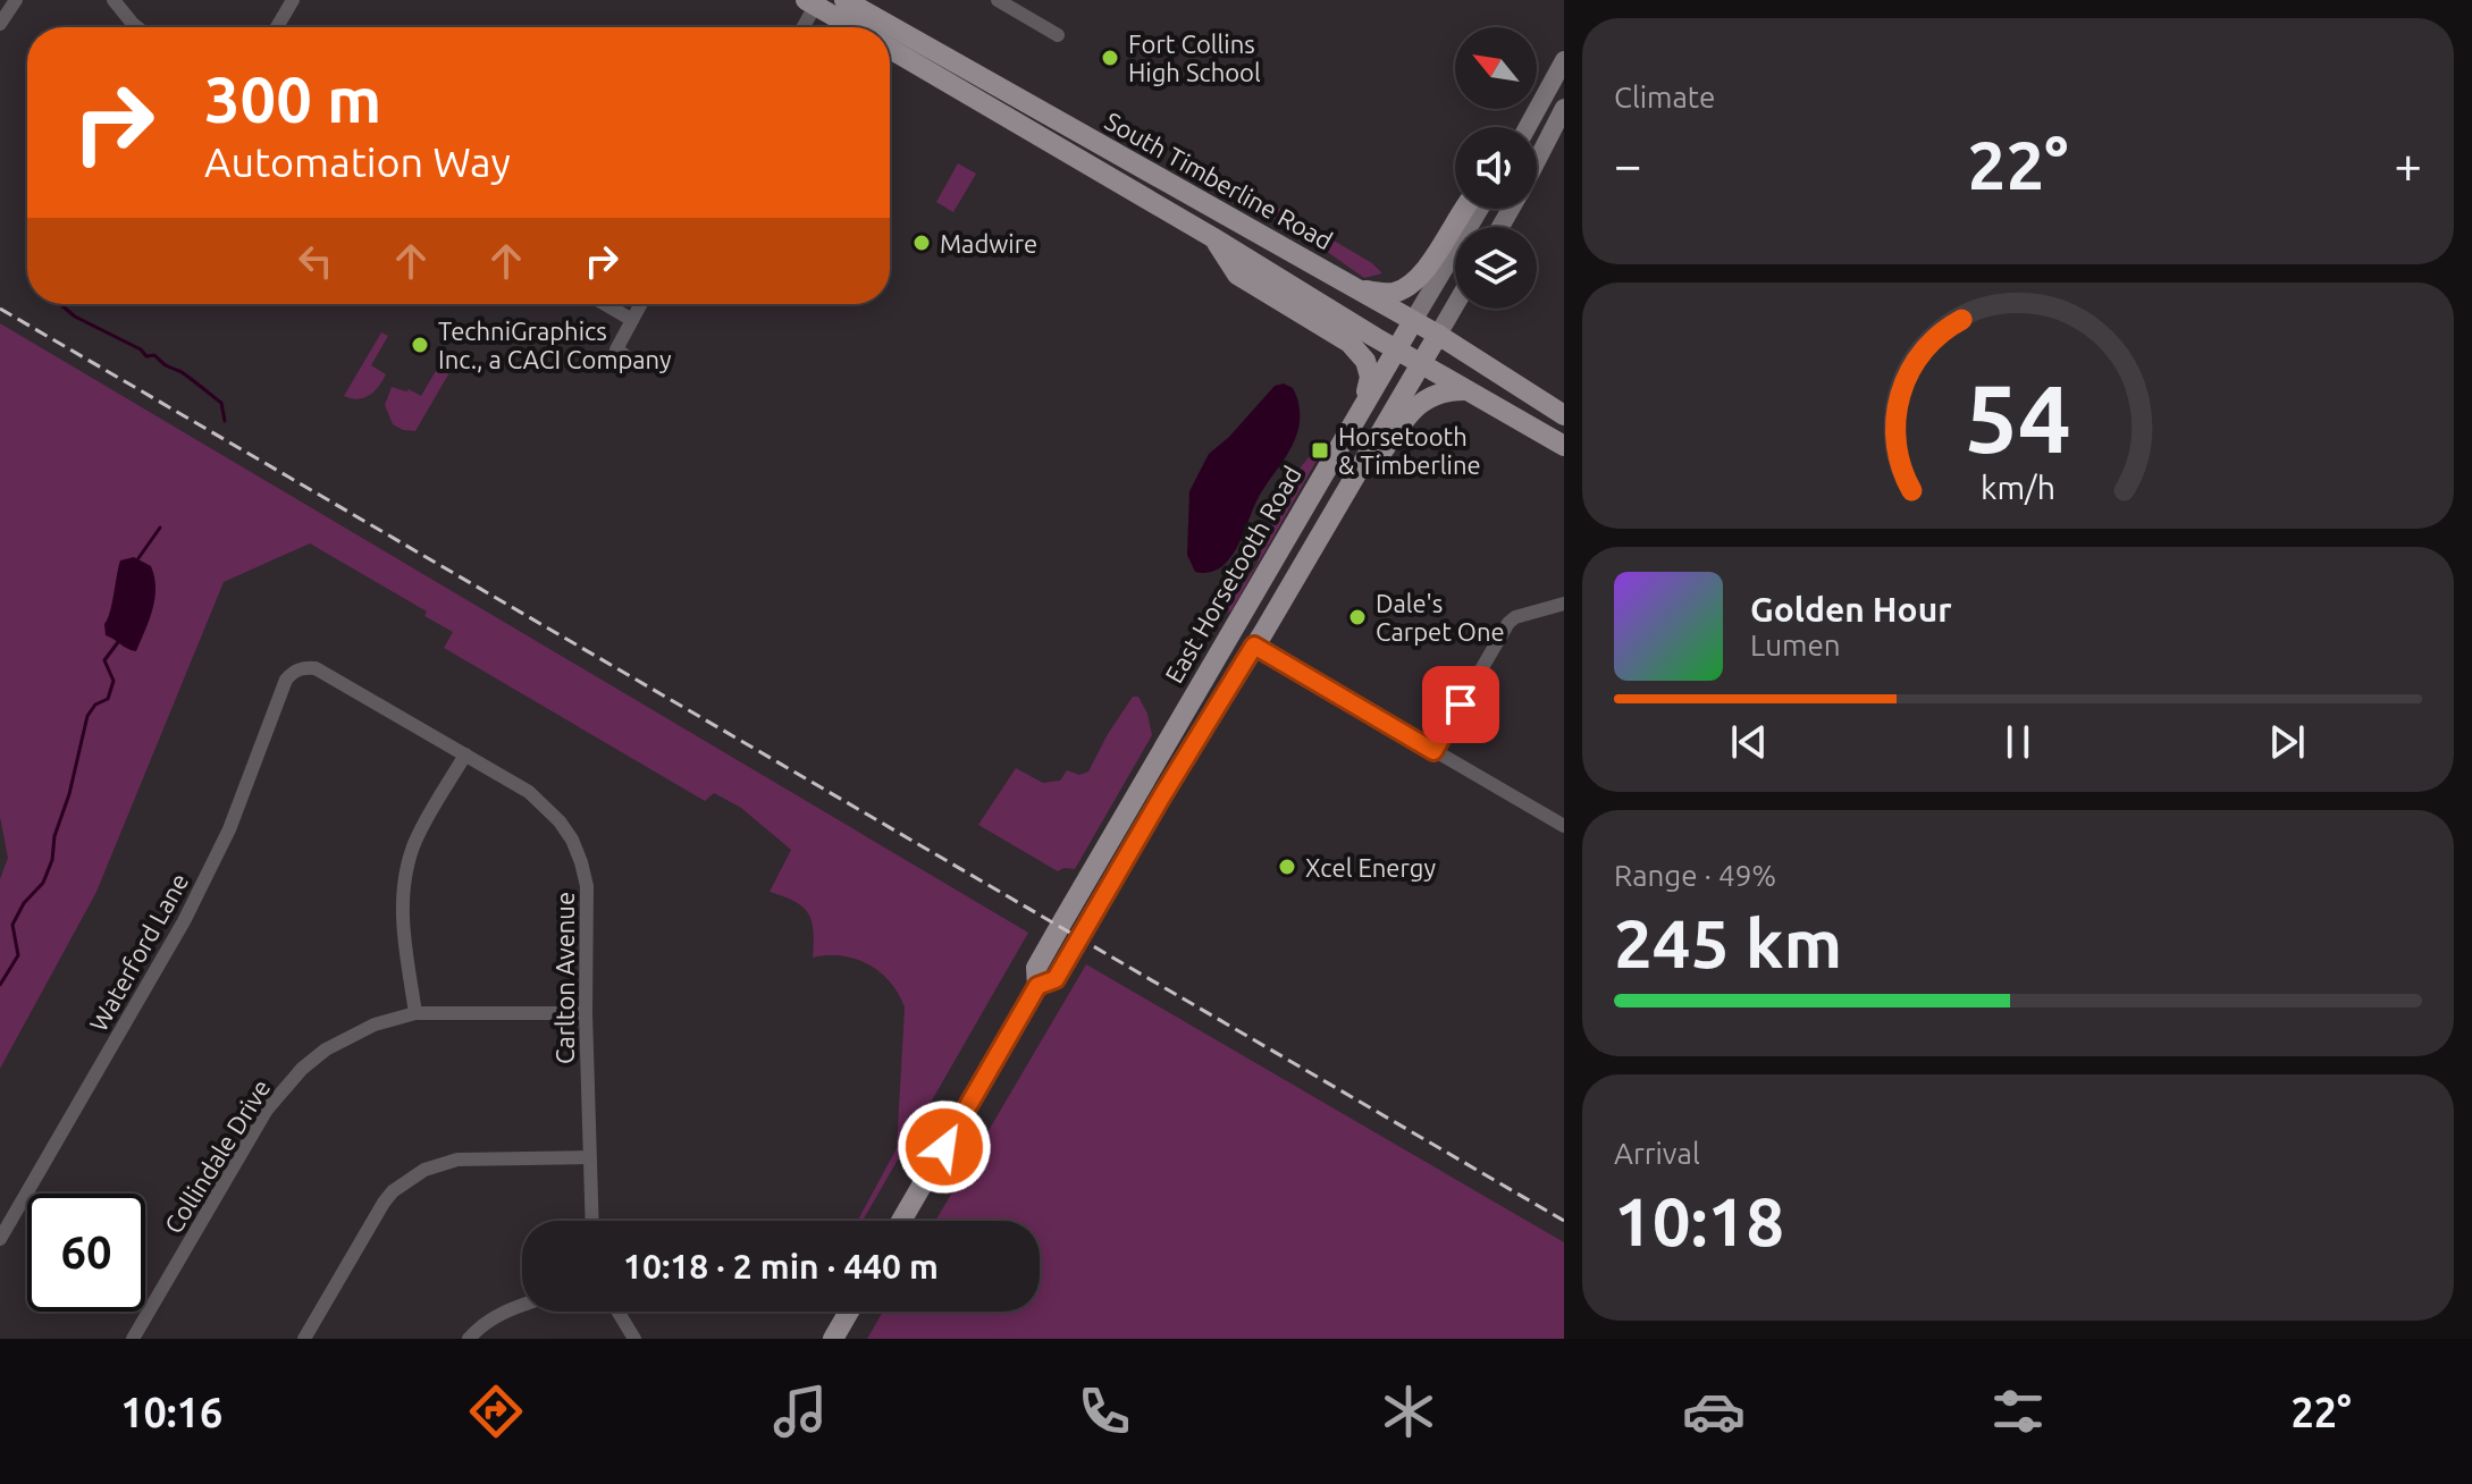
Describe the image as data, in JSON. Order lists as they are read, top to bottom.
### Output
{
  "streets": {
    "main road": ["South Timberline Road", "East Horsetooth Road"],
    "street": ["Waterford Lane", "Carlton Avenue", "Collindale Drive"]
  },
  "crossings": [
    ["South Timberline Road", "East Horsetooth Road"],
    ["Waterford Lane", "Carlton Avenue"],
    ["Carlton Avenue", "Collindale Drive"]
  ],
  "places": {
    "other": [
      "Fort Collins High School",
      "Madwire",
      "TechniGraphics Inc., a CACI Company",
      "Dale's Carpet One",
      "Xcel Energy"
    ],
    "transit": ["Horsetooth & Timberline"]
  },
  "north": "top left",
  "page": {
    "tile": [
      "Climate",
      ["Range · 49%", "245 km"],
      ["Arrival", "10:18"]
    ],
    "turn": ["300 m", "Automation Way"],
    "heat": ["−", "22°", "+"],
    "song": ["Golden Hour", "Lumen"],
    "limit": "60",
    "trip": "10:18 · 2 min · 440 m",
    "tabs": ["10:16", "22°"],
    "gauge": ["54", "km/h"]
  }
}
